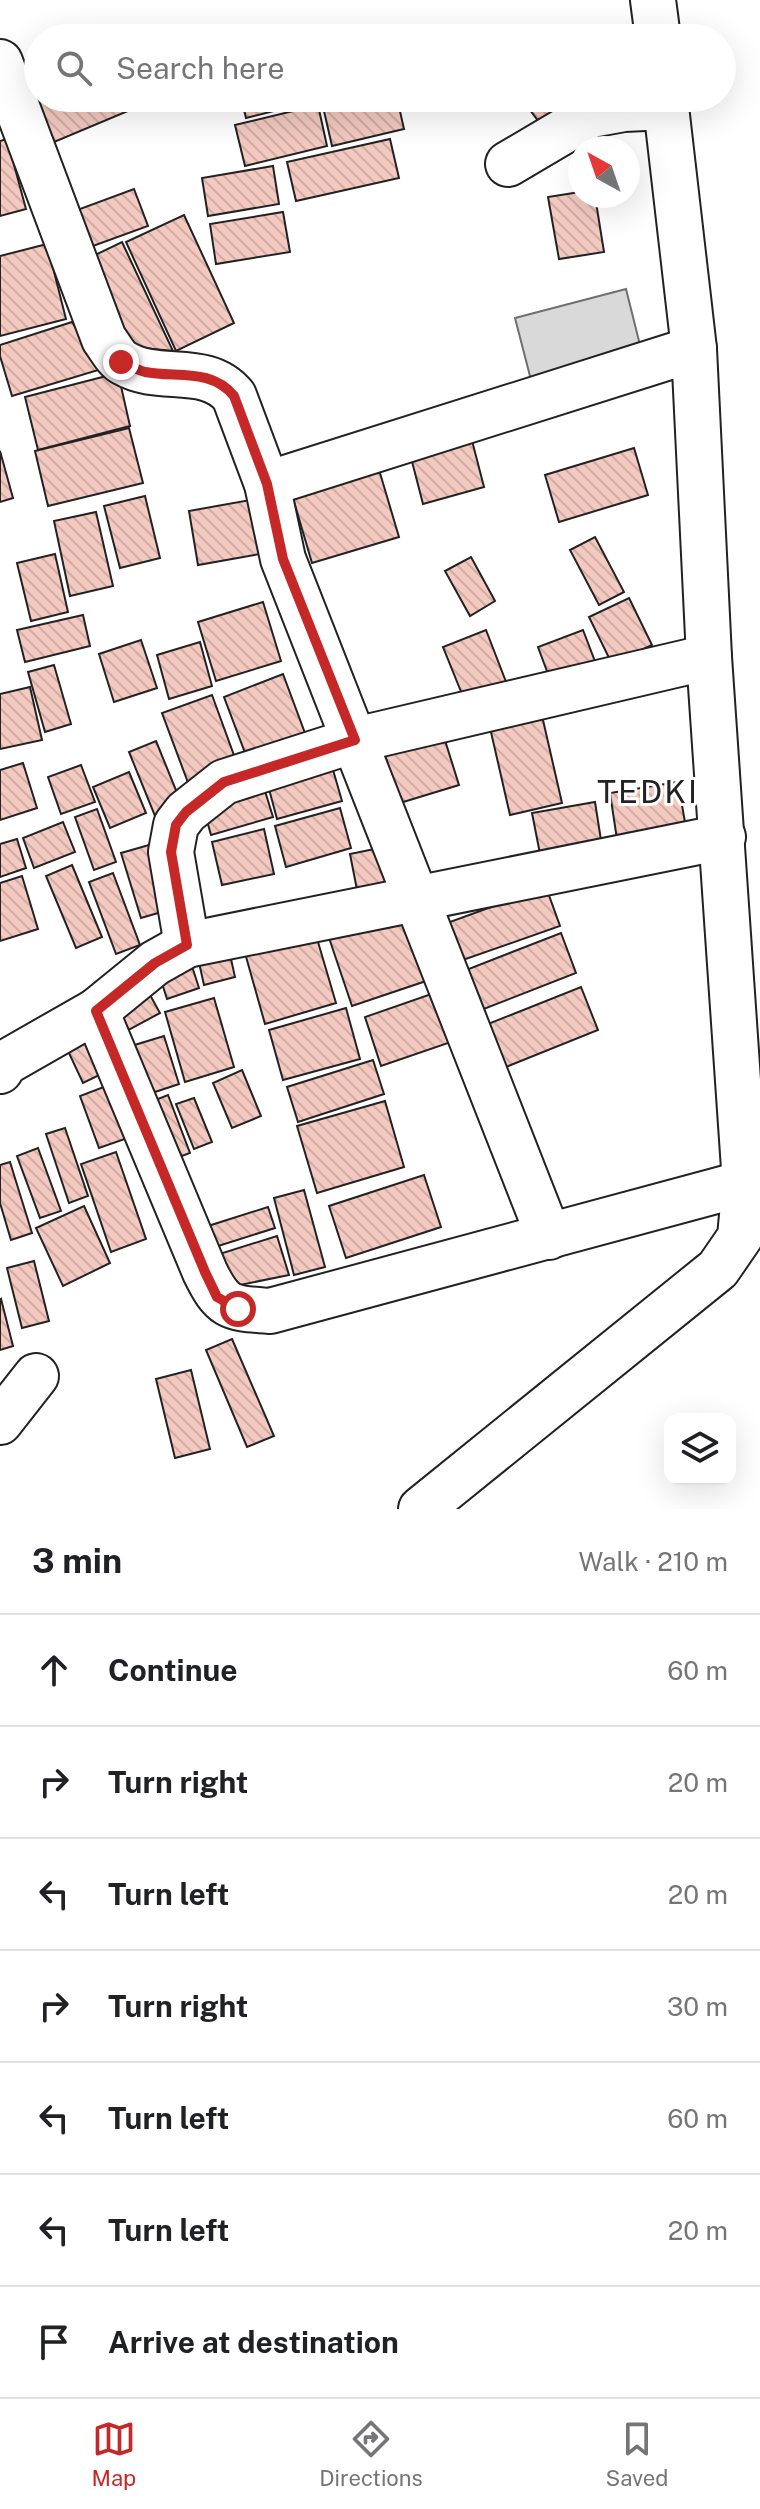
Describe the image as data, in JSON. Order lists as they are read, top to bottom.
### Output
{
  "districts": ["TEDKI"],
  "north": "top left",
  "page": {
    "search": "Search here",
    "heading": ["3 min", "Walk · 210 m"],
    "list": [
      ["Continue", "60 m"],
      ["Turn right", "20 m"],
      ["Turn left", "20 m"],
      ["Turn right", "30 m"],
      ["Turn left", "60 m"],
      ["Turn left", "20 m"],
      "Arrive at destination"
    ],
    "nav": ["Map", "Directions", "Saved"]
  }
}
